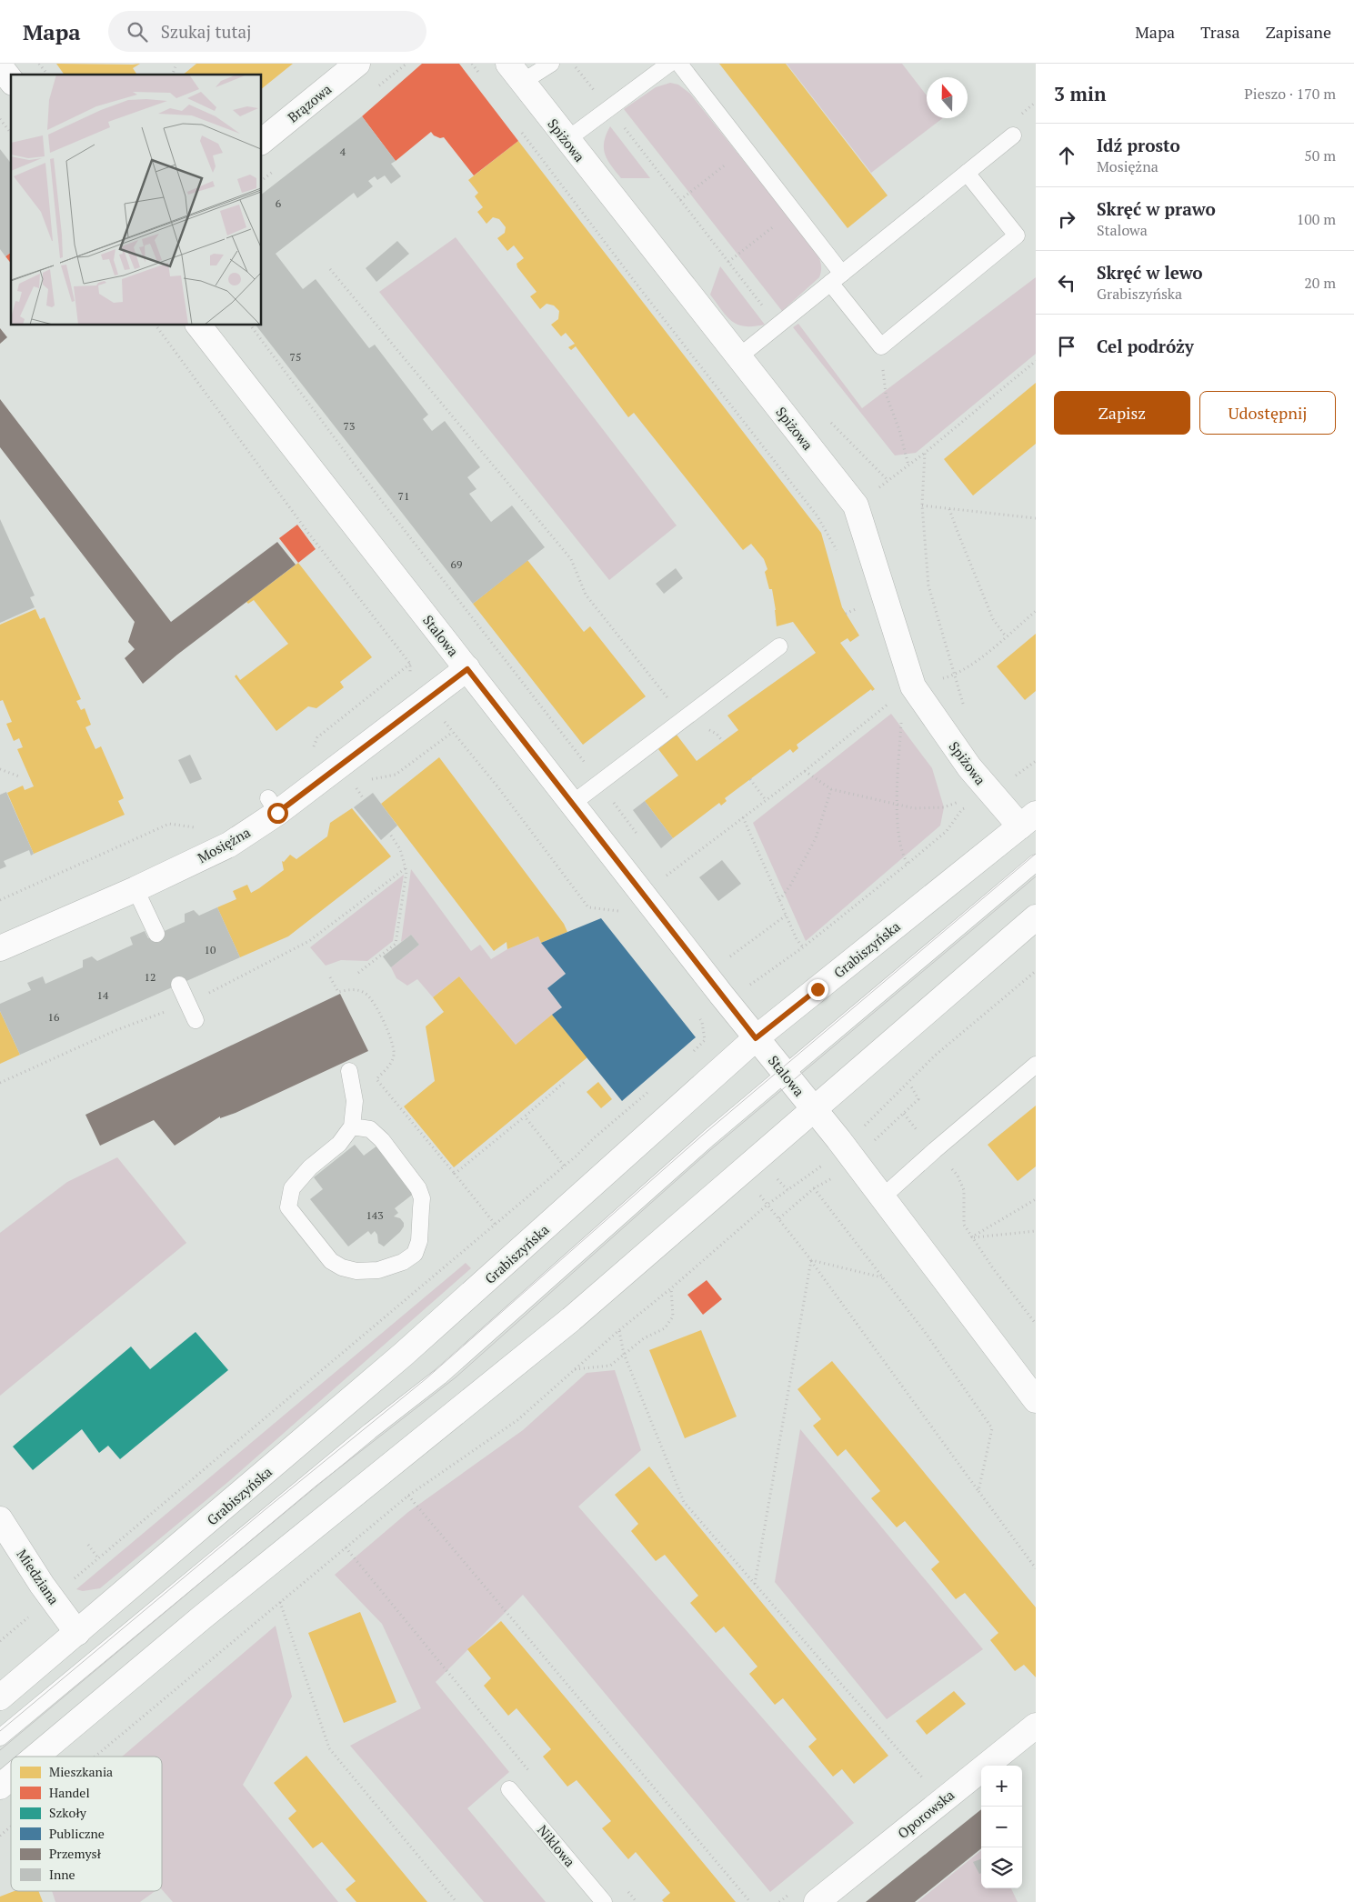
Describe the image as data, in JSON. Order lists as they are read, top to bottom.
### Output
{
  "streets": {
    "street": [
      "Brązowa",
      "Spiżowa",
      "Stalowa",
      "Mosiężna",
      "Grabiszyńska",
      "Miedziana",
      "Oporowska"
    ],
    "lane": ["Niklowa"]
  },
  "crossings": [
    ["Spiżowa", "Grabiszyńska"],
    ["Stalowa", "Mosiężna"],
    ["Stalowa", "Grabiszyńska"],
    ["Grabiszyńska", "Miedziana"]
  ],
  "house_numbers": [
    "4",
    "6",
    "75",
    "73",
    "71",
    "69",
    "10",
    "12",
    "14",
    "16",
    "143"
  ],
  "legend": [
    "Mieszkania",
    "Handel",
    "Szkoły",
    "Publiczne",
    "Przemysł",
    "Inne"
  ],
  "north": "top",
  "page": {
    "header": "Mapa",
    "search": "Szukaj tutaj",
    "nav": ["Mapa", "Trasa", "Zapisane"],
    "heading": ["3 min", "Pieszo · 170 m"],
    "list": [
      ["Idź prosto", "Mosiężna", "50 m"],
      ["Skręć w prawo", "Stalowa", "100 m"],
      ["Skręć w lewo", "Grabiszyńska", "20 m"],
      "Cel podróży"
    ],
    "buttons": ["Zapisz", "Udostępnij"],
    "map_buttons": ["+", "−"]
  }
}
